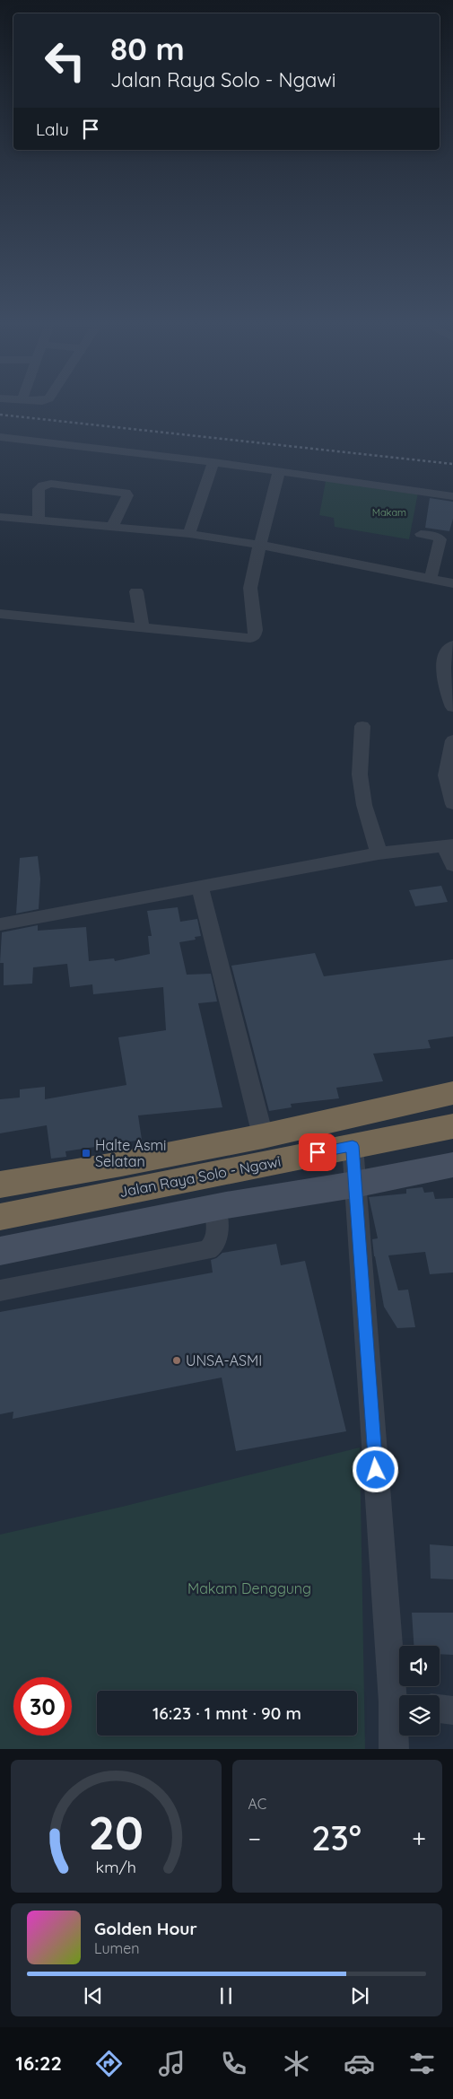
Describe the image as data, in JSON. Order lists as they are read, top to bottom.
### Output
{
  "streets": {
    "highway": ["Jalan Raya Solo - Ngawi"]
  },
  "parks": ["Makam", "Makam Denggung"],
  "places": {
    "transit": ["Halte Asmi Selatan"],
    "other": ["UNSA-ASMI"]
  },
  "page": {
    "turn": ["80 m", "Jalan Raya Solo - Ngawi"],
    "then": "Lalu",
    "limit": "30",
    "trip": "16:23 · 1 mnt · 90 m",
    "tile": "AC",
    "heat": ["−", "23°", "+"],
    "song": ["Golden Hour", "Lumen"],
    "tabs": "16:22",
    "gauge": ["20", "km/h"]
  }
}
